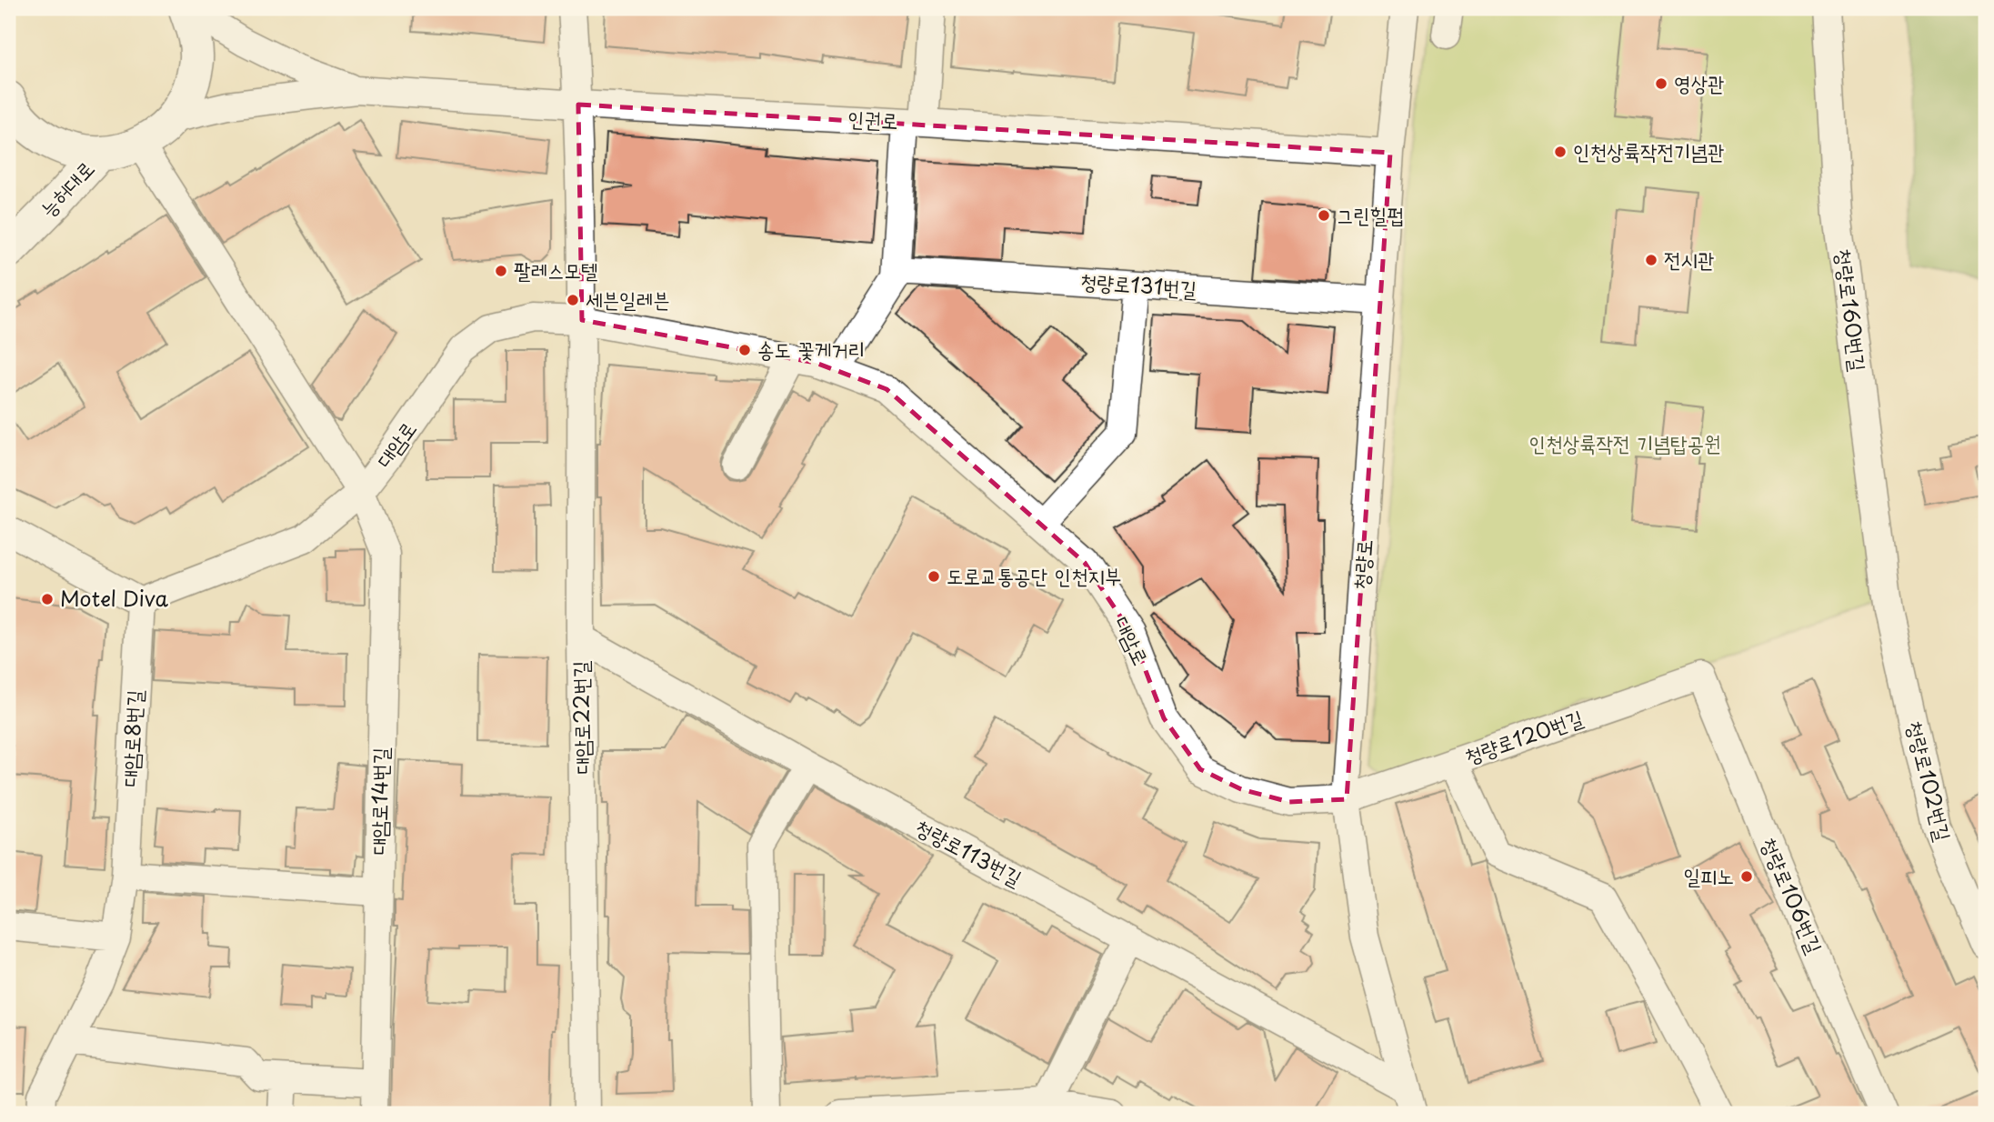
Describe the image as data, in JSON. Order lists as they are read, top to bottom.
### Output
{
  "streets": {
    "main road": ["능허대로"],
    "street": [
      "인권로",
      "청량로131번길",
      "청량로160번길",
      "대암로",
      "청량로",
      "대암로22번길",
      "청량로120번길",
      "대암로8번길",
      "청량로102번길",
      "대암로14번길",
      "청량로113번길",
      "청량로106번길"
    ]
  },
  "crossings": [
    ["인권로", "청량로"],
    ["인권로", "대암로22번길"],
    ["청량로131번길", "청량로"],
    ["청량로160번길", "청량로102번길"],
    ["대암로", "청량로"],
    ["대암로", "대암로22번길"],
    ["대암로", "청량로120번길"],
    ["대암로", "대암로8번길"],
    ["대암로", "대암로14번길"],
    ["청량로", "청량로120번길"],
    ["청량로", "청량로113번길"],
    ["대암로22번길", "청량로113번길"],
    ["청량로120번길", "청량로106번길"]
  ],
  "parks": ["인천상륙작전 기념탑공원"],
  "places": [
    "영상관",
    "인천상륙작전기념관",
    "그린힐펍",
    "전시관",
    "팔레스모텔",
    "세븐일레븐",
    "송도 꽃게거리",
    "도로교통공단 인천지부",
    "Motel Diva",
    "일피노"
  ]
}
